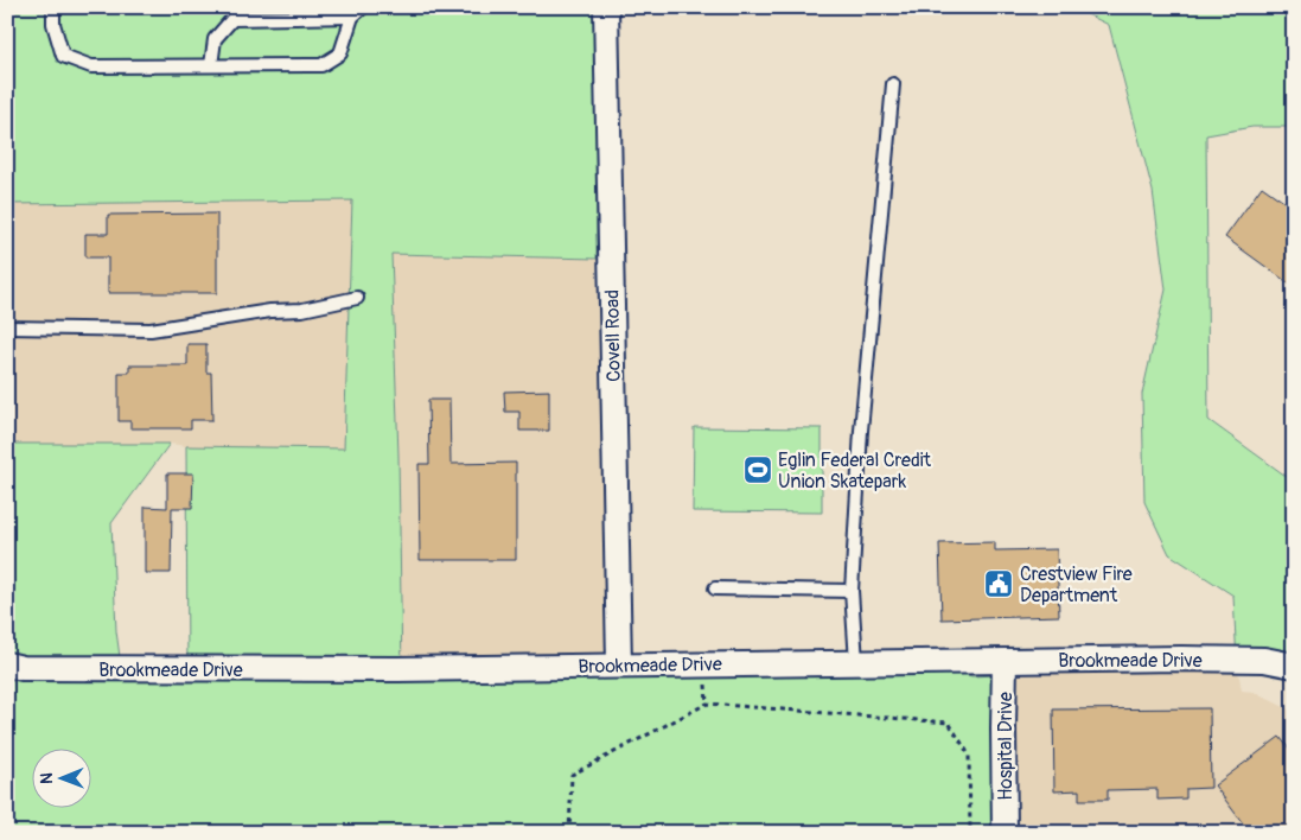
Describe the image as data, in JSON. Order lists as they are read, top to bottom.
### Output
{
  "streets": {
    "street": ["Covell Road", "Brookmeade Drive", "Hospital Drive"]
  },
  "crossings": [
    ["Covell Road", "Brookmeade Drive"],
    ["Brookmeade Drive", "Hospital Drive"]
  ],
  "places": {
    "sports": ["Eglin Federal Credit Union Skatepark"],
    "public building": ["Crestview Fire Department"]
  },
  "north": "left"
}
